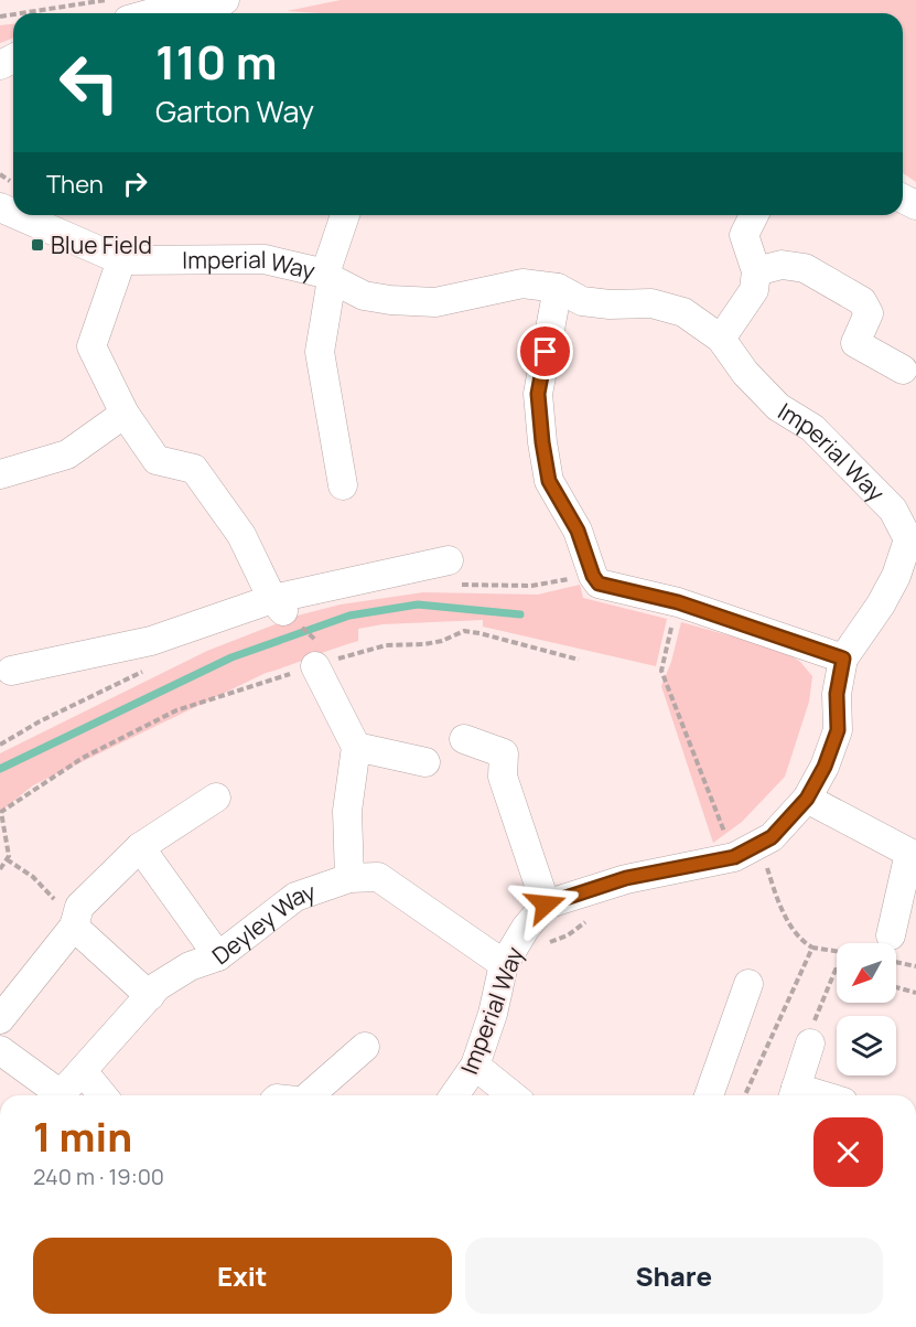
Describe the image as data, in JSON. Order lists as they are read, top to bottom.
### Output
{
  "streets": {
    "street": ["Imperial Way", "Deyley Way"]
  },
  "crossings": [
    ["Imperial Way", "Deyley Way"]
  ],
  "places": {
    "transit": ["Blue Field"]
  },
  "north": "bottom left",
  "page": {
    "turn": ["110 m", "Garton Way"],
    "then": "Then",
    "heading": ["1 min", "240 m · 19:00"],
    "buttons": ["Exit", "Share"]
  }
}
